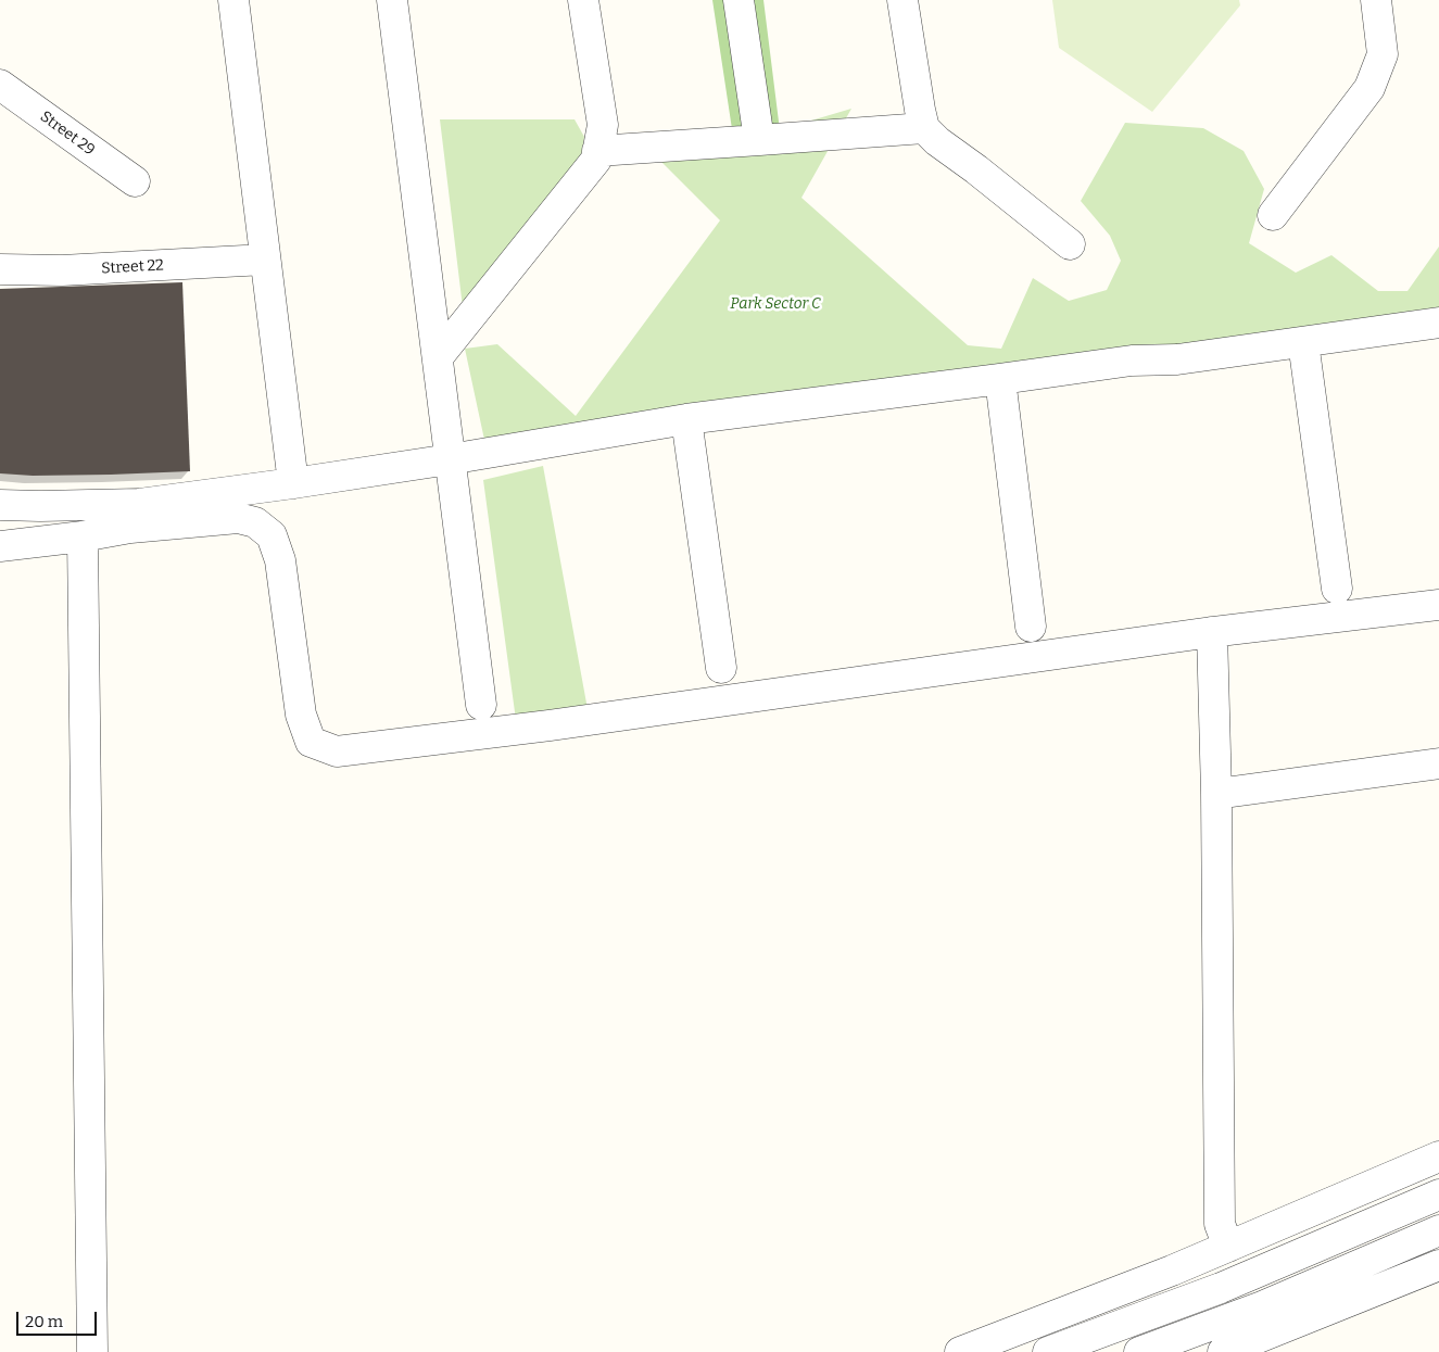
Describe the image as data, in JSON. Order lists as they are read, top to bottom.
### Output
{
  "streets": {
    "street": ["Street 29", "Street 22"]
  },
  "parks": ["Park Sector C"],
  "scale_bar": "20 m"
}
